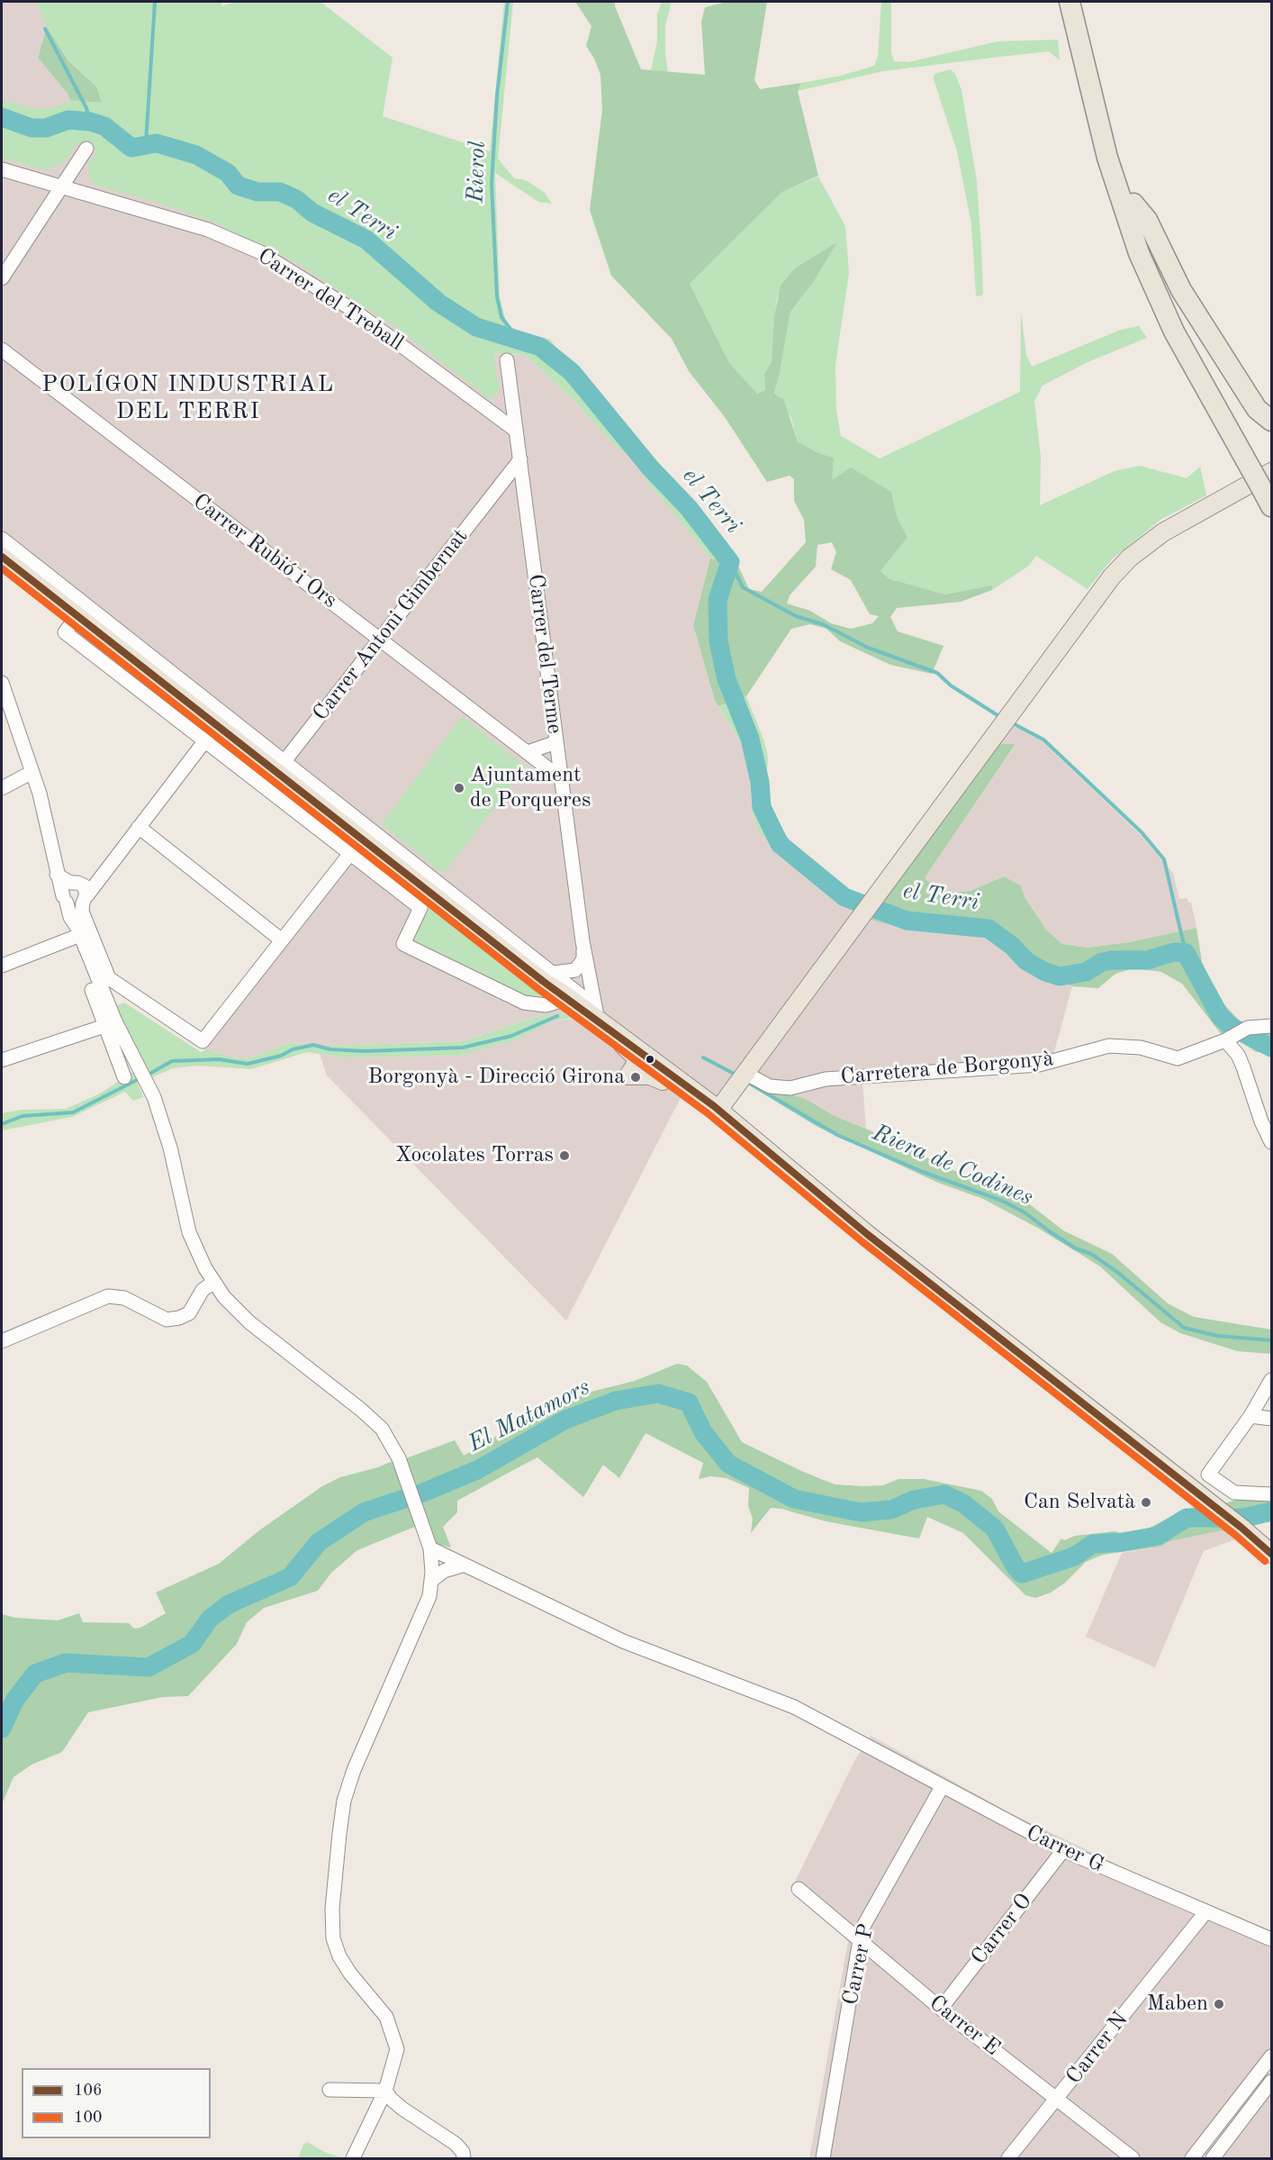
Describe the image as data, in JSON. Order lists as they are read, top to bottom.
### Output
{
  "streets": {
    "street": [
      "Carrer del Treball",
      "Carrer Rubió i Ors",
      "Carrer Antoni Gimbernat",
      "Carrer del Terme",
      "Carretera de Borgonyà",
      "Carrer G",
      "Carrer O",
      "Carrer P",
      "Carrer E",
      "Carrer N"
    ]
  },
  "crossings": [
    ["Carrer del Treball", "Carrer del Terme"],
    ["Carrer Rubió i Ors", "Carrer Antoni Gimbernat"],
    ["Carrer Rubió i Ors", "Carrer del Terme"],
    ["Carrer Antoni Gimbernat", "Carrer del Terme"],
    ["Carrer G", "Carrer O"],
    ["Carrer G", "Carrer P"],
    ["Carrer G", "Carrer N"],
    ["Carrer O", "Carrer E"],
    ["Carrer P", "Carrer E"],
    ["Carrer E", "Carrer N"]
  ],
  "districts": ["POLÍGON INDUSTRIAL DEL TERRI"],
  "water": [
    "Rierol",
    "el Terri",
    "Riera de Codines",
    "El Matamors"
  ],
  "places": [
    "Ajuntament de Porqueres",
    "Borgonyà - Direcció Girona",
    "Xocolates Torras",
    "Can Selvatà",
    "Maben"
  ],
  "lines": ["transit line 106", "transit line 100"],
  "legend": ["106", "100"]
}
